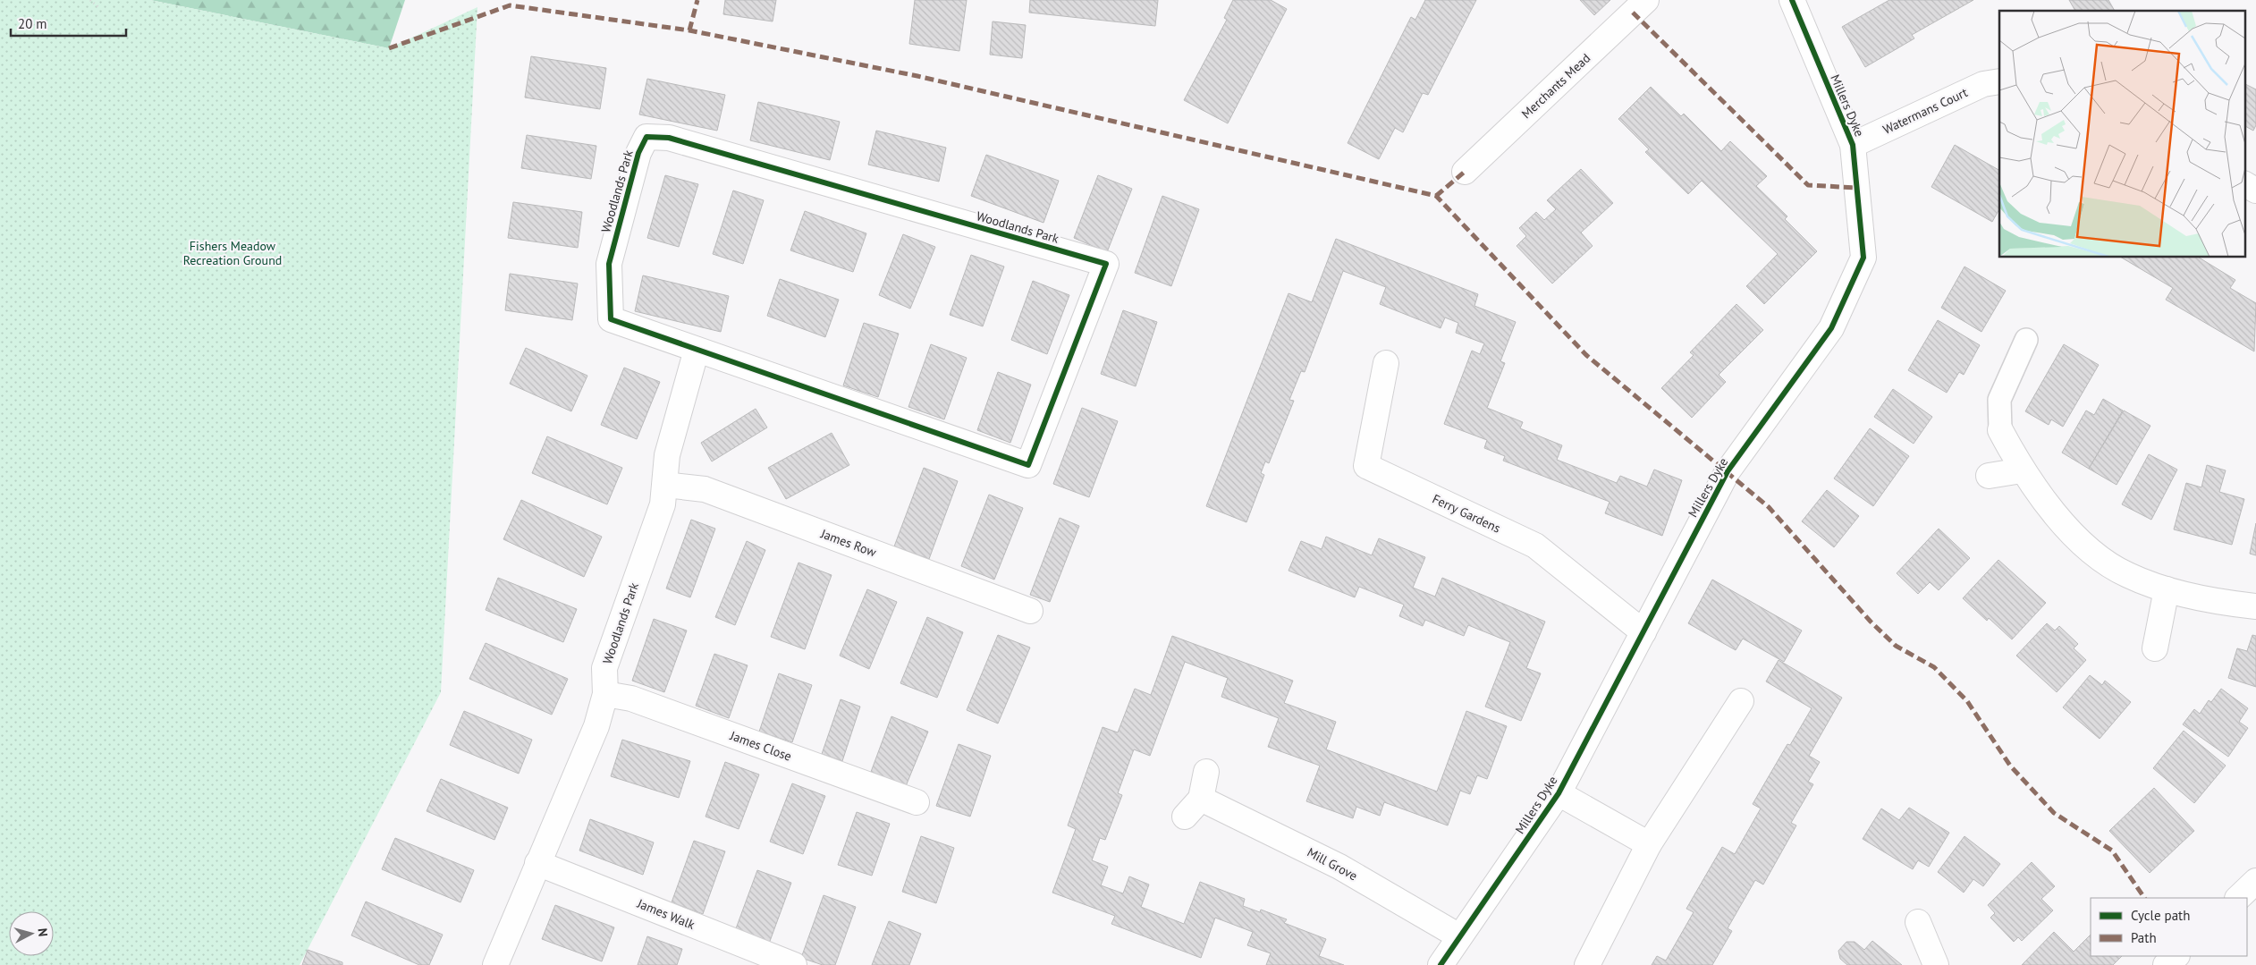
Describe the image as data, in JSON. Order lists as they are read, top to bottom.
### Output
{
  "streets": {
    "street": [
      "Merchants Mead",
      "Millers Dyke",
      "Watermans Court",
      "Woodlands Park",
      "Ferry Gardens",
      "James Row",
      "James Close",
      "Mill Grove",
      "James Walk"
    ]
  },
  "crossings": [
    ["Millers Dyke", "Watermans Court"],
    ["Millers Dyke", "Ferry Gardens"],
    ["Millers Dyke", "Mill Grove"],
    ["Woodlands Park", "James Row"],
    ["Woodlands Park", "James Close"],
    ["Woodlands Park", "James Walk"]
  ],
  "parks": ["Fishers Meadow Recreation Ground"],
  "legend": ["Cycle path", "Path"],
  "scale_bar": "20 m",
  "north": "right"
}
